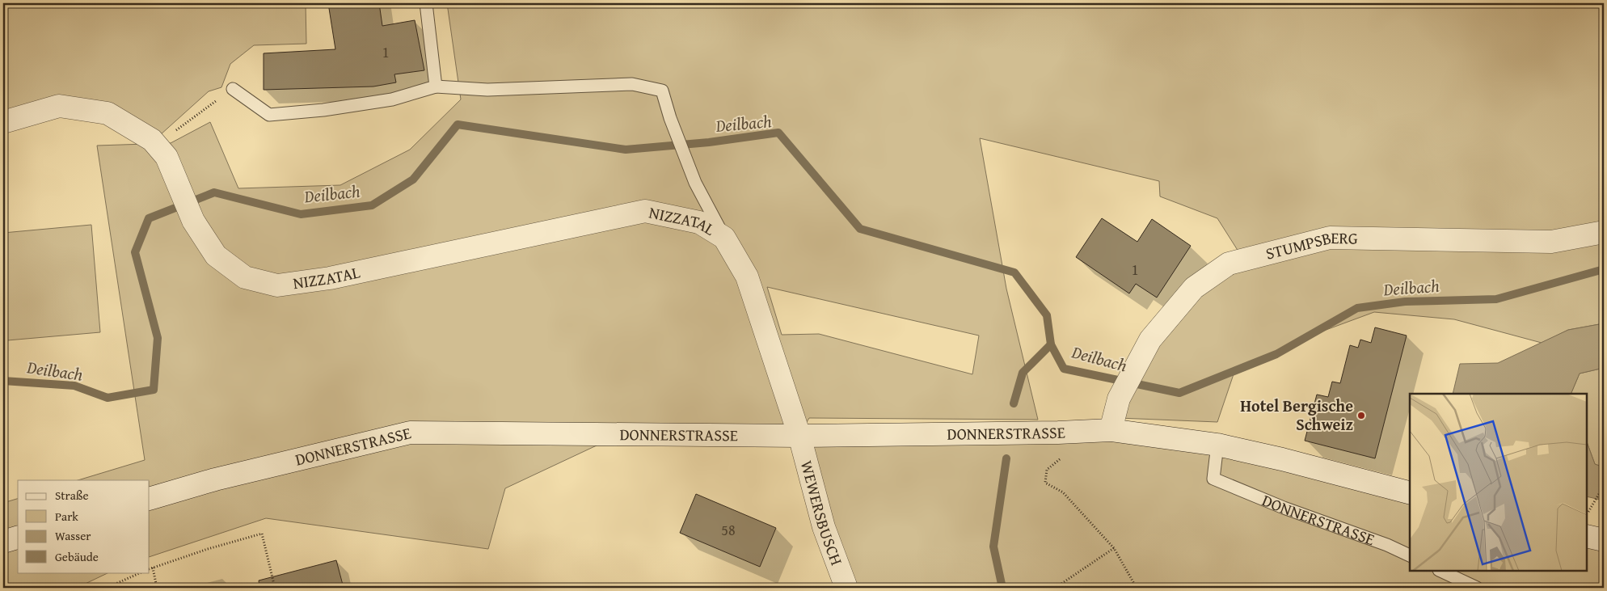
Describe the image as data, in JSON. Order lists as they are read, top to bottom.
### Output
{
  "streets": {
    "street": [
      "NIZZATAL",
      "STUMPSBERG",
      "DONNERSTRASSE",
      "WEWERSBUSCH"
    ]
  },
  "crossings": [
    ["NIZZATAL", "DONNERSTRASSE"],
    ["NIZZATAL", "WEWERSBUSCH"],
    ["STUMPSBERG", "DONNERSTRASSE"],
    ["DONNERSTRASSE", "WEWERSBUSCH"]
  ],
  "water": ["Deilbach"],
  "places": ["Hotel Bergische Schweiz"],
  "house_numbers": ["1", "1", "58"],
  "legend": [
    "Straße",
    "Park",
    "Wasser",
    "Gebäude"
  ]
}
